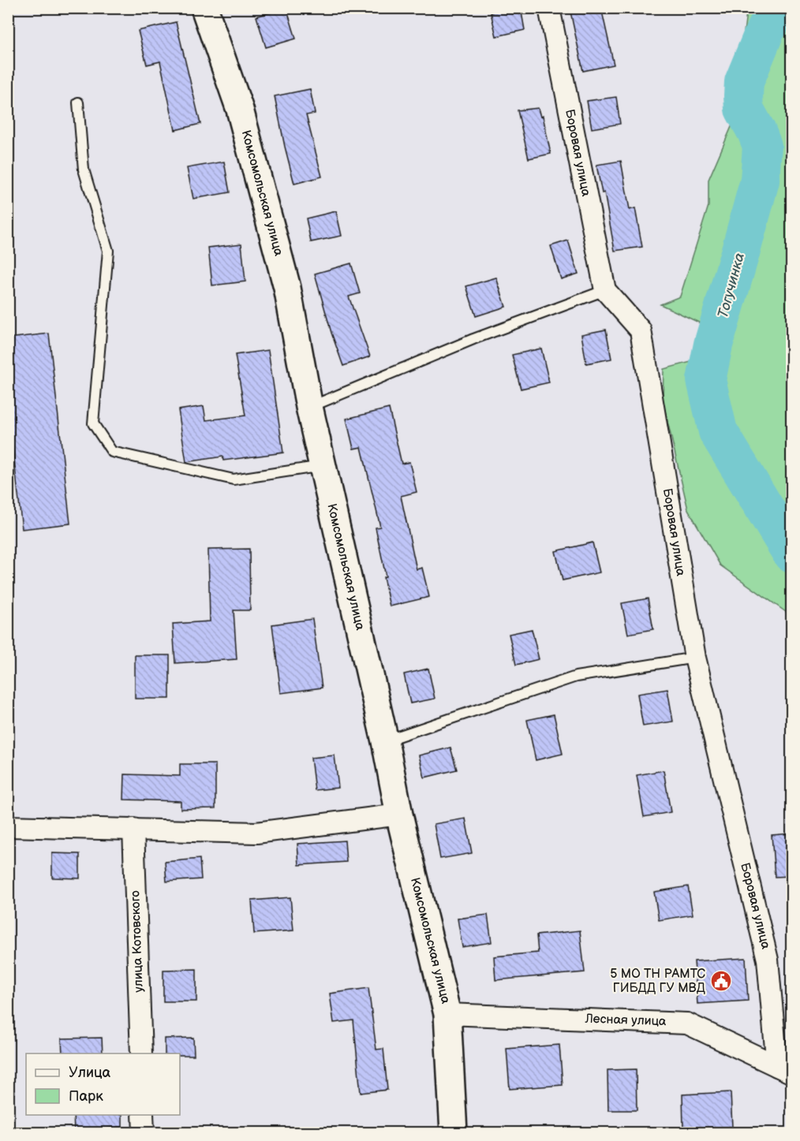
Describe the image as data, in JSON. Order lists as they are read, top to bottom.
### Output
{
  "streets": {
    "main road": ["Комсомольская улица"],
    "street": ["Боровая улица", "улица Котовского", "Лесная улица"]
  },
  "crossings": [
    ["Боровая улица", "Лесная улица"],
    ["Комсомольская улица", "Лесная улица"]
  ],
  "water": ["Тогучинка"],
  "places": {
    "public building": ["5 МО ТН РАМТС ГИБДД ГУ МВД"]
  },
  "legend": ["Улица", "Парк"]
}
